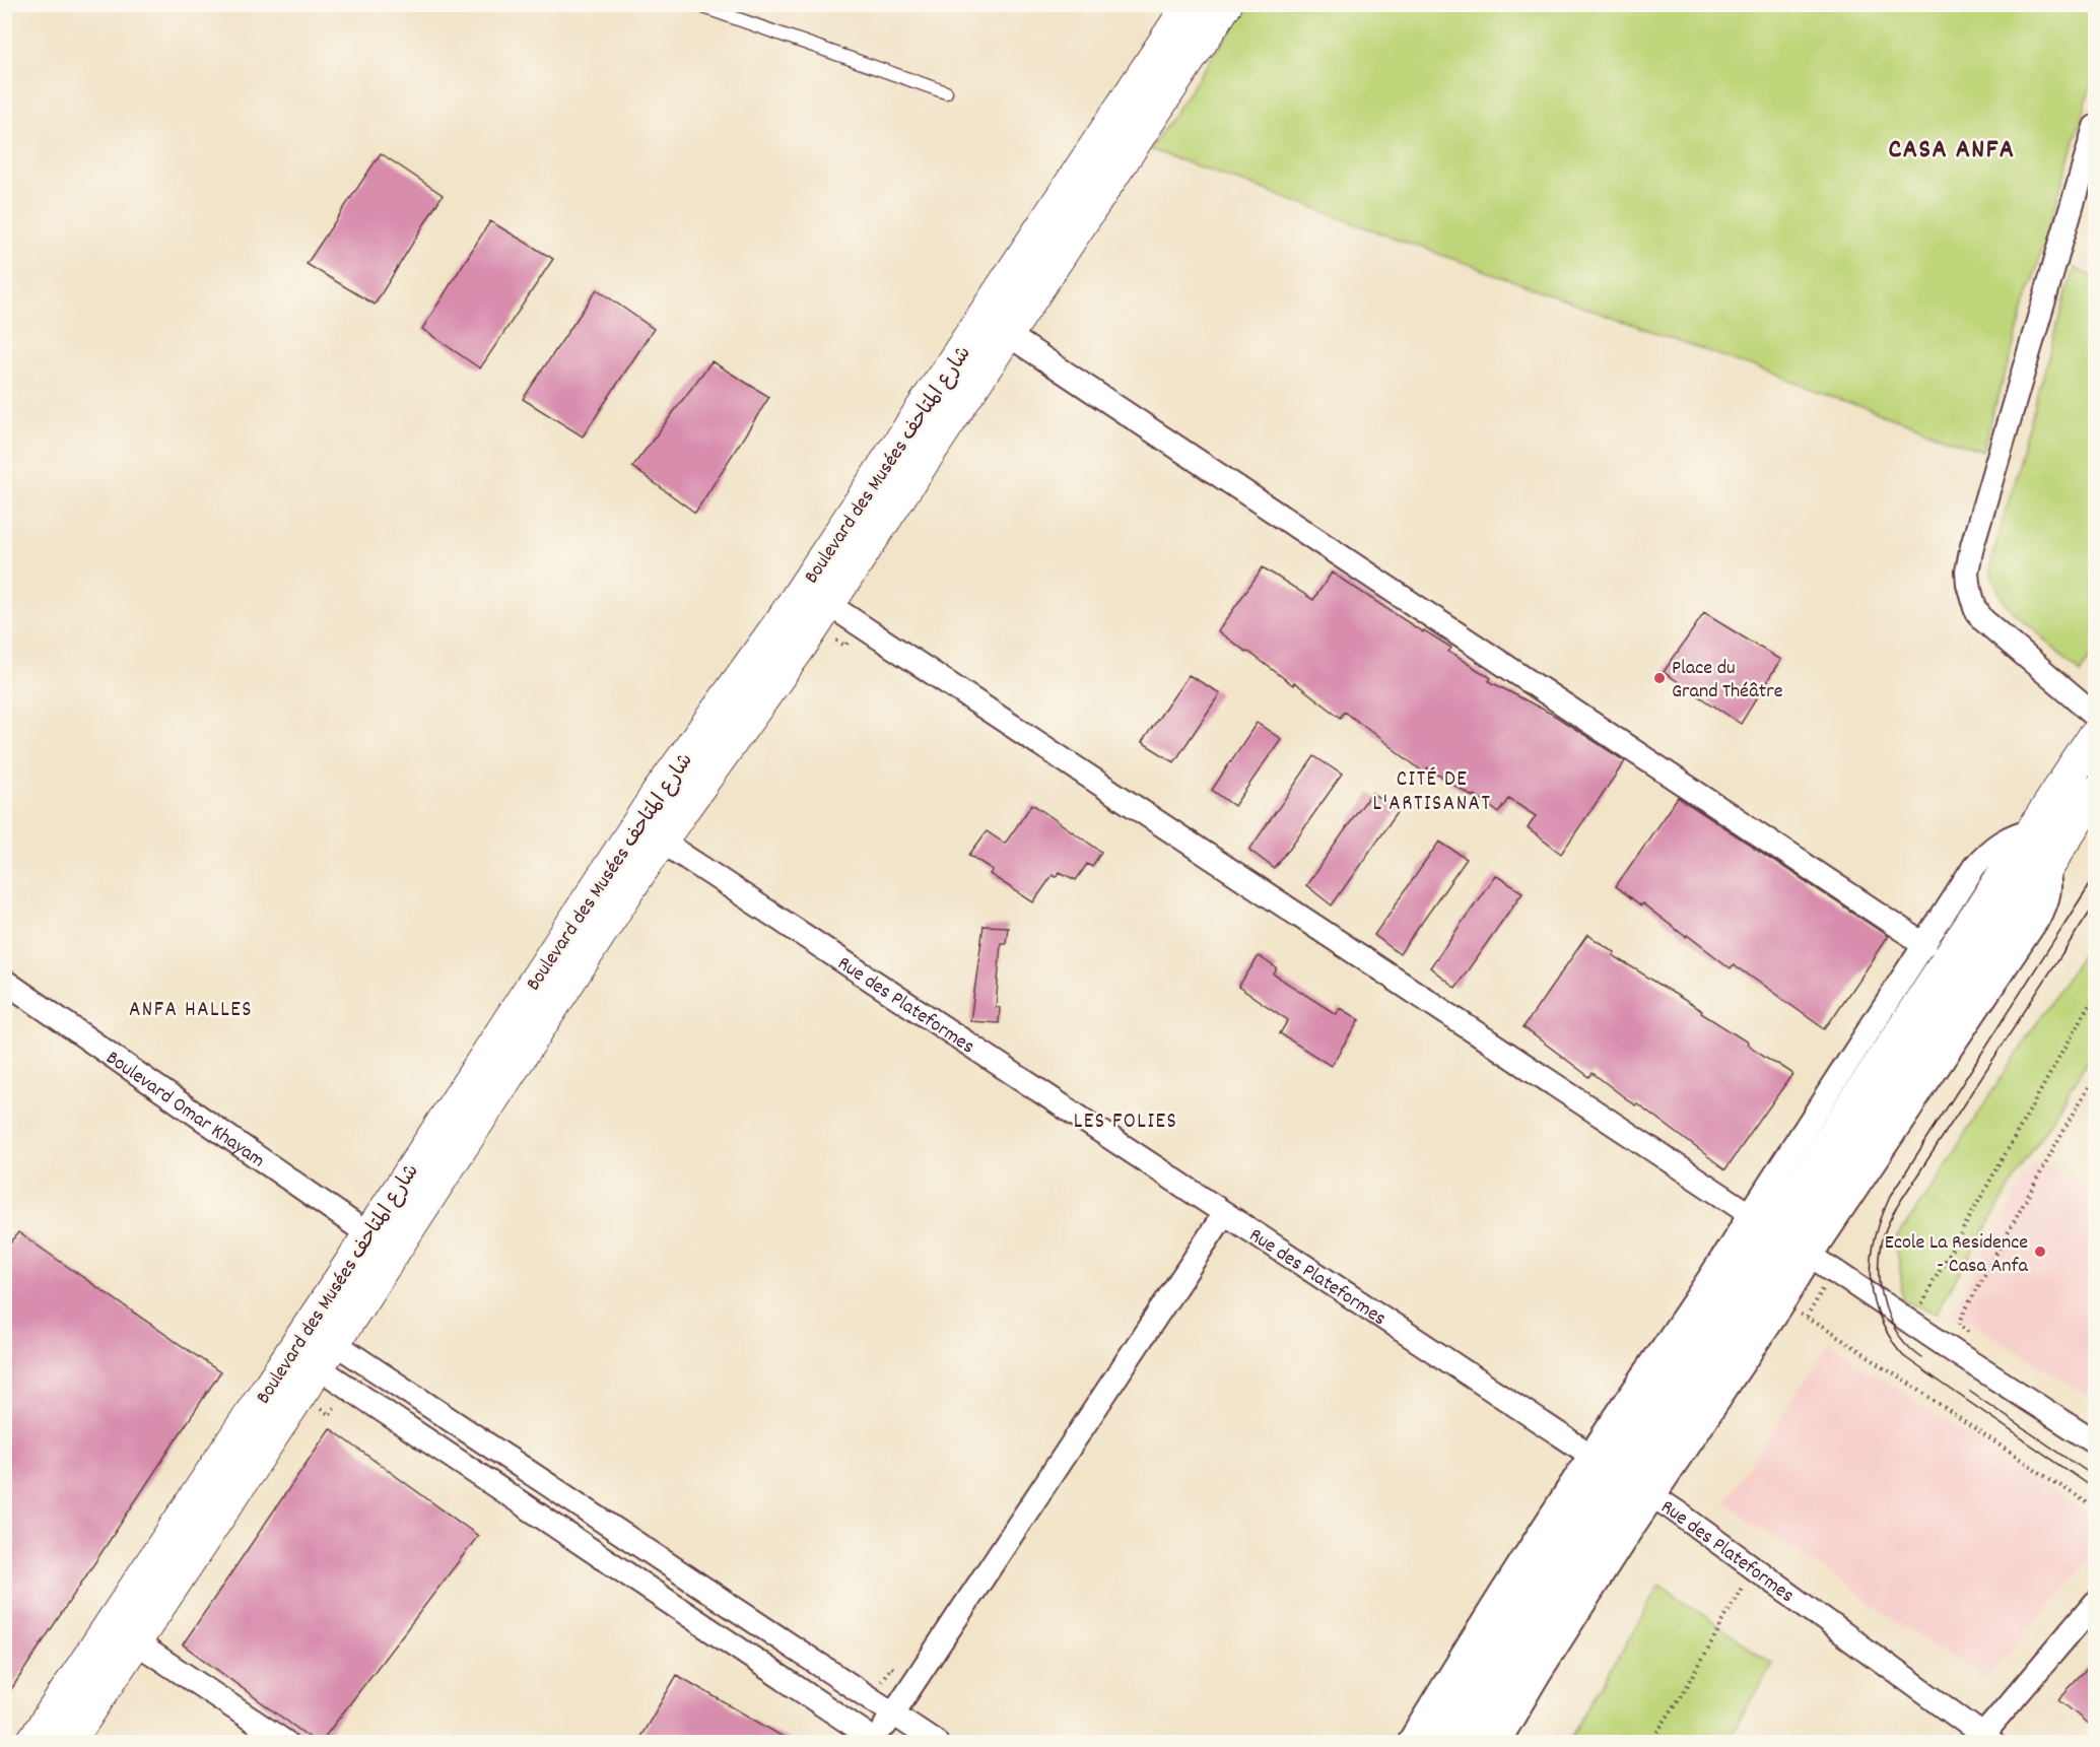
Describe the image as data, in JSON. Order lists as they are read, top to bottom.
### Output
{
  "streets": {
    "street": ["Boulevard des Musées شارع المتاحف", "Rue des Plateformes", "Boulevard Omar Khayam"]
  },
  "crossings": [
    ["Boulevard des Musées شارع المتاحف", "Rue des Plateformes"],
    ["Boulevard des Musées شارع المتاحف", "Boulevard Omar Khayam"]
  ],
  "districts": [
    "CASA ANFA",
    "CITÉ DE L'ARTISANAT",
    "ANFA HALLES",
    "LES FOLIES"
  ],
  "places": ["Place du Grand Théâtre", "Ecole La Residence - Casa Anfa"]
}
